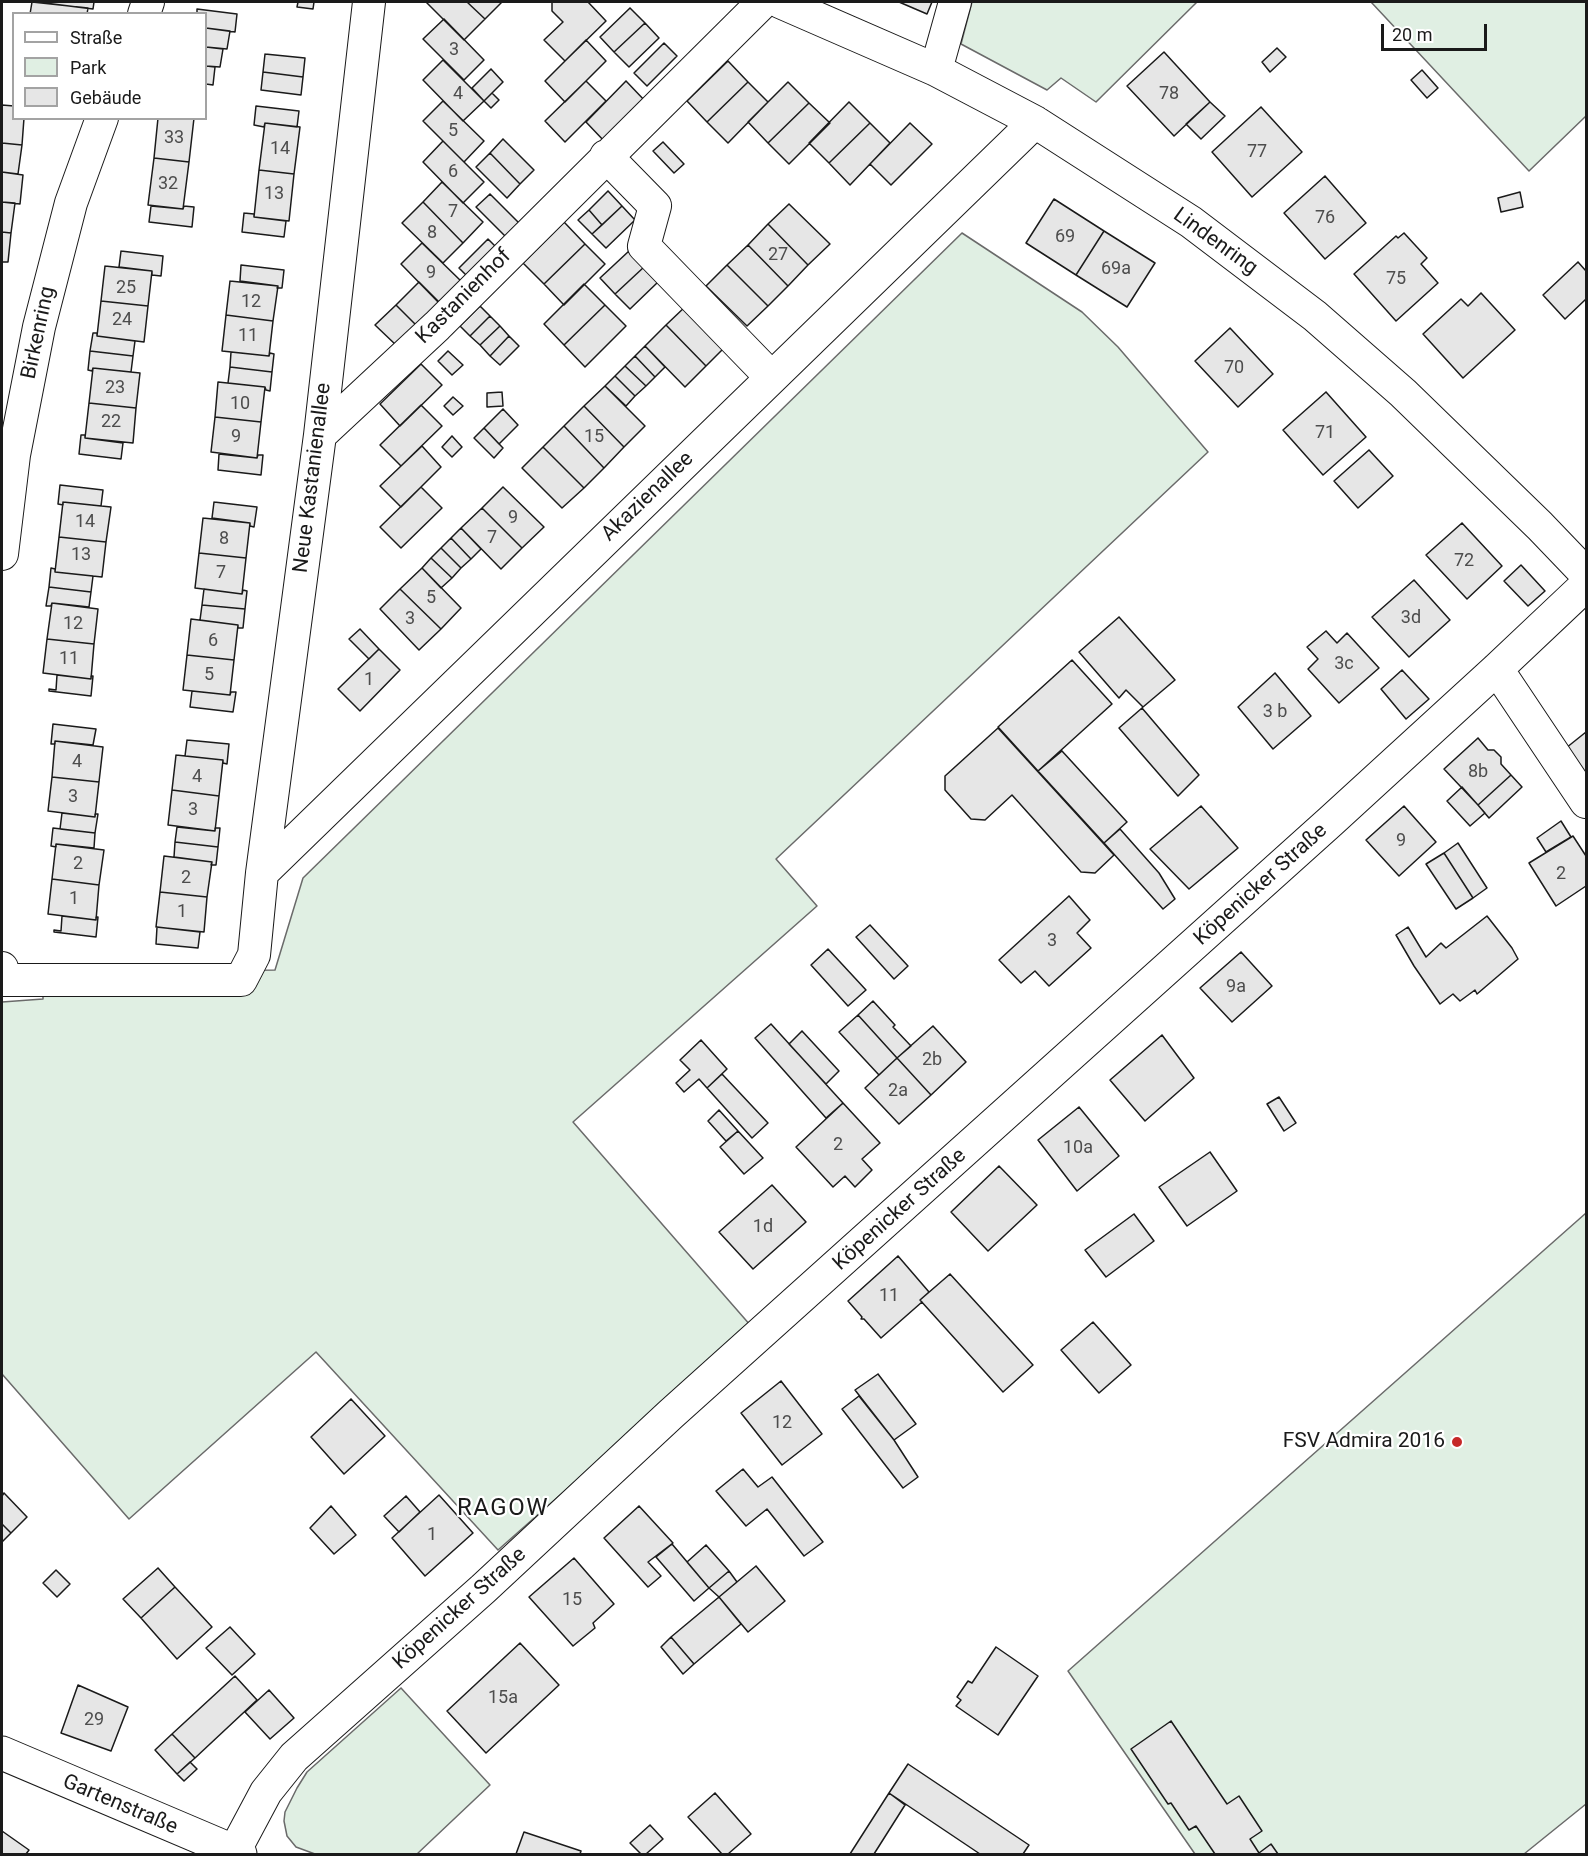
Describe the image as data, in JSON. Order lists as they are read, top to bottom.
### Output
{
  "streets": {
    "street": [
      "Lindenring",
      "Kastanienhof",
      "Birkenring",
      "Neue Kastanienallee",
      "Akazienallee",
      "Köpenicker Straße",
      "Gartenstraße"
    ]
  },
  "crossings": [
    ["Lindenring", "Akazienallee"],
    ["Kastanienhof", "Neue Kastanienallee"],
    ["Neue Kastanienallee", "Akazienallee"],
    ["Köpenicker Straße", "Gartenstraße"]
  ],
  "districts": ["RAGOW"],
  "places": ["FSV Admira 2016"],
  "house_numbers": [
    "3",
    "4",
    "78",
    "5",
    "33",
    "14",
    "77",
    "6",
    "32",
    "13",
    "7",
    "76",
    "8",
    "69",
    "27",
    "69a",
    "9",
    "75",
    "25",
    "12",
    "24",
    "11",
    "70",
    "23",
    "10",
    "22",
    "71",
    "9",
    "15",
    "9",
    "14",
    "7",
    "8",
    "13",
    "72",
    "7",
    "5",
    "3d",
    "3",
    "12",
    "6",
    "11",
    "3c",
    "5",
    "1",
    "3 b",
    "4",
    "8b",
    "4",
    "3",
    "3",
    "9",
    "2",
    "2",
    "2",
    "1",
    "1",
    "3",
    "9a",
    "2b",
    "2a",
    "2",
    "10a",
    "1d",
    "11",
    "12",
    "1",
    "15",
    "15a",
    "29"
  ],
  "legend": ["Straße", "Park", "Gebäude"],
  "scale_bar": "20 m"
}
